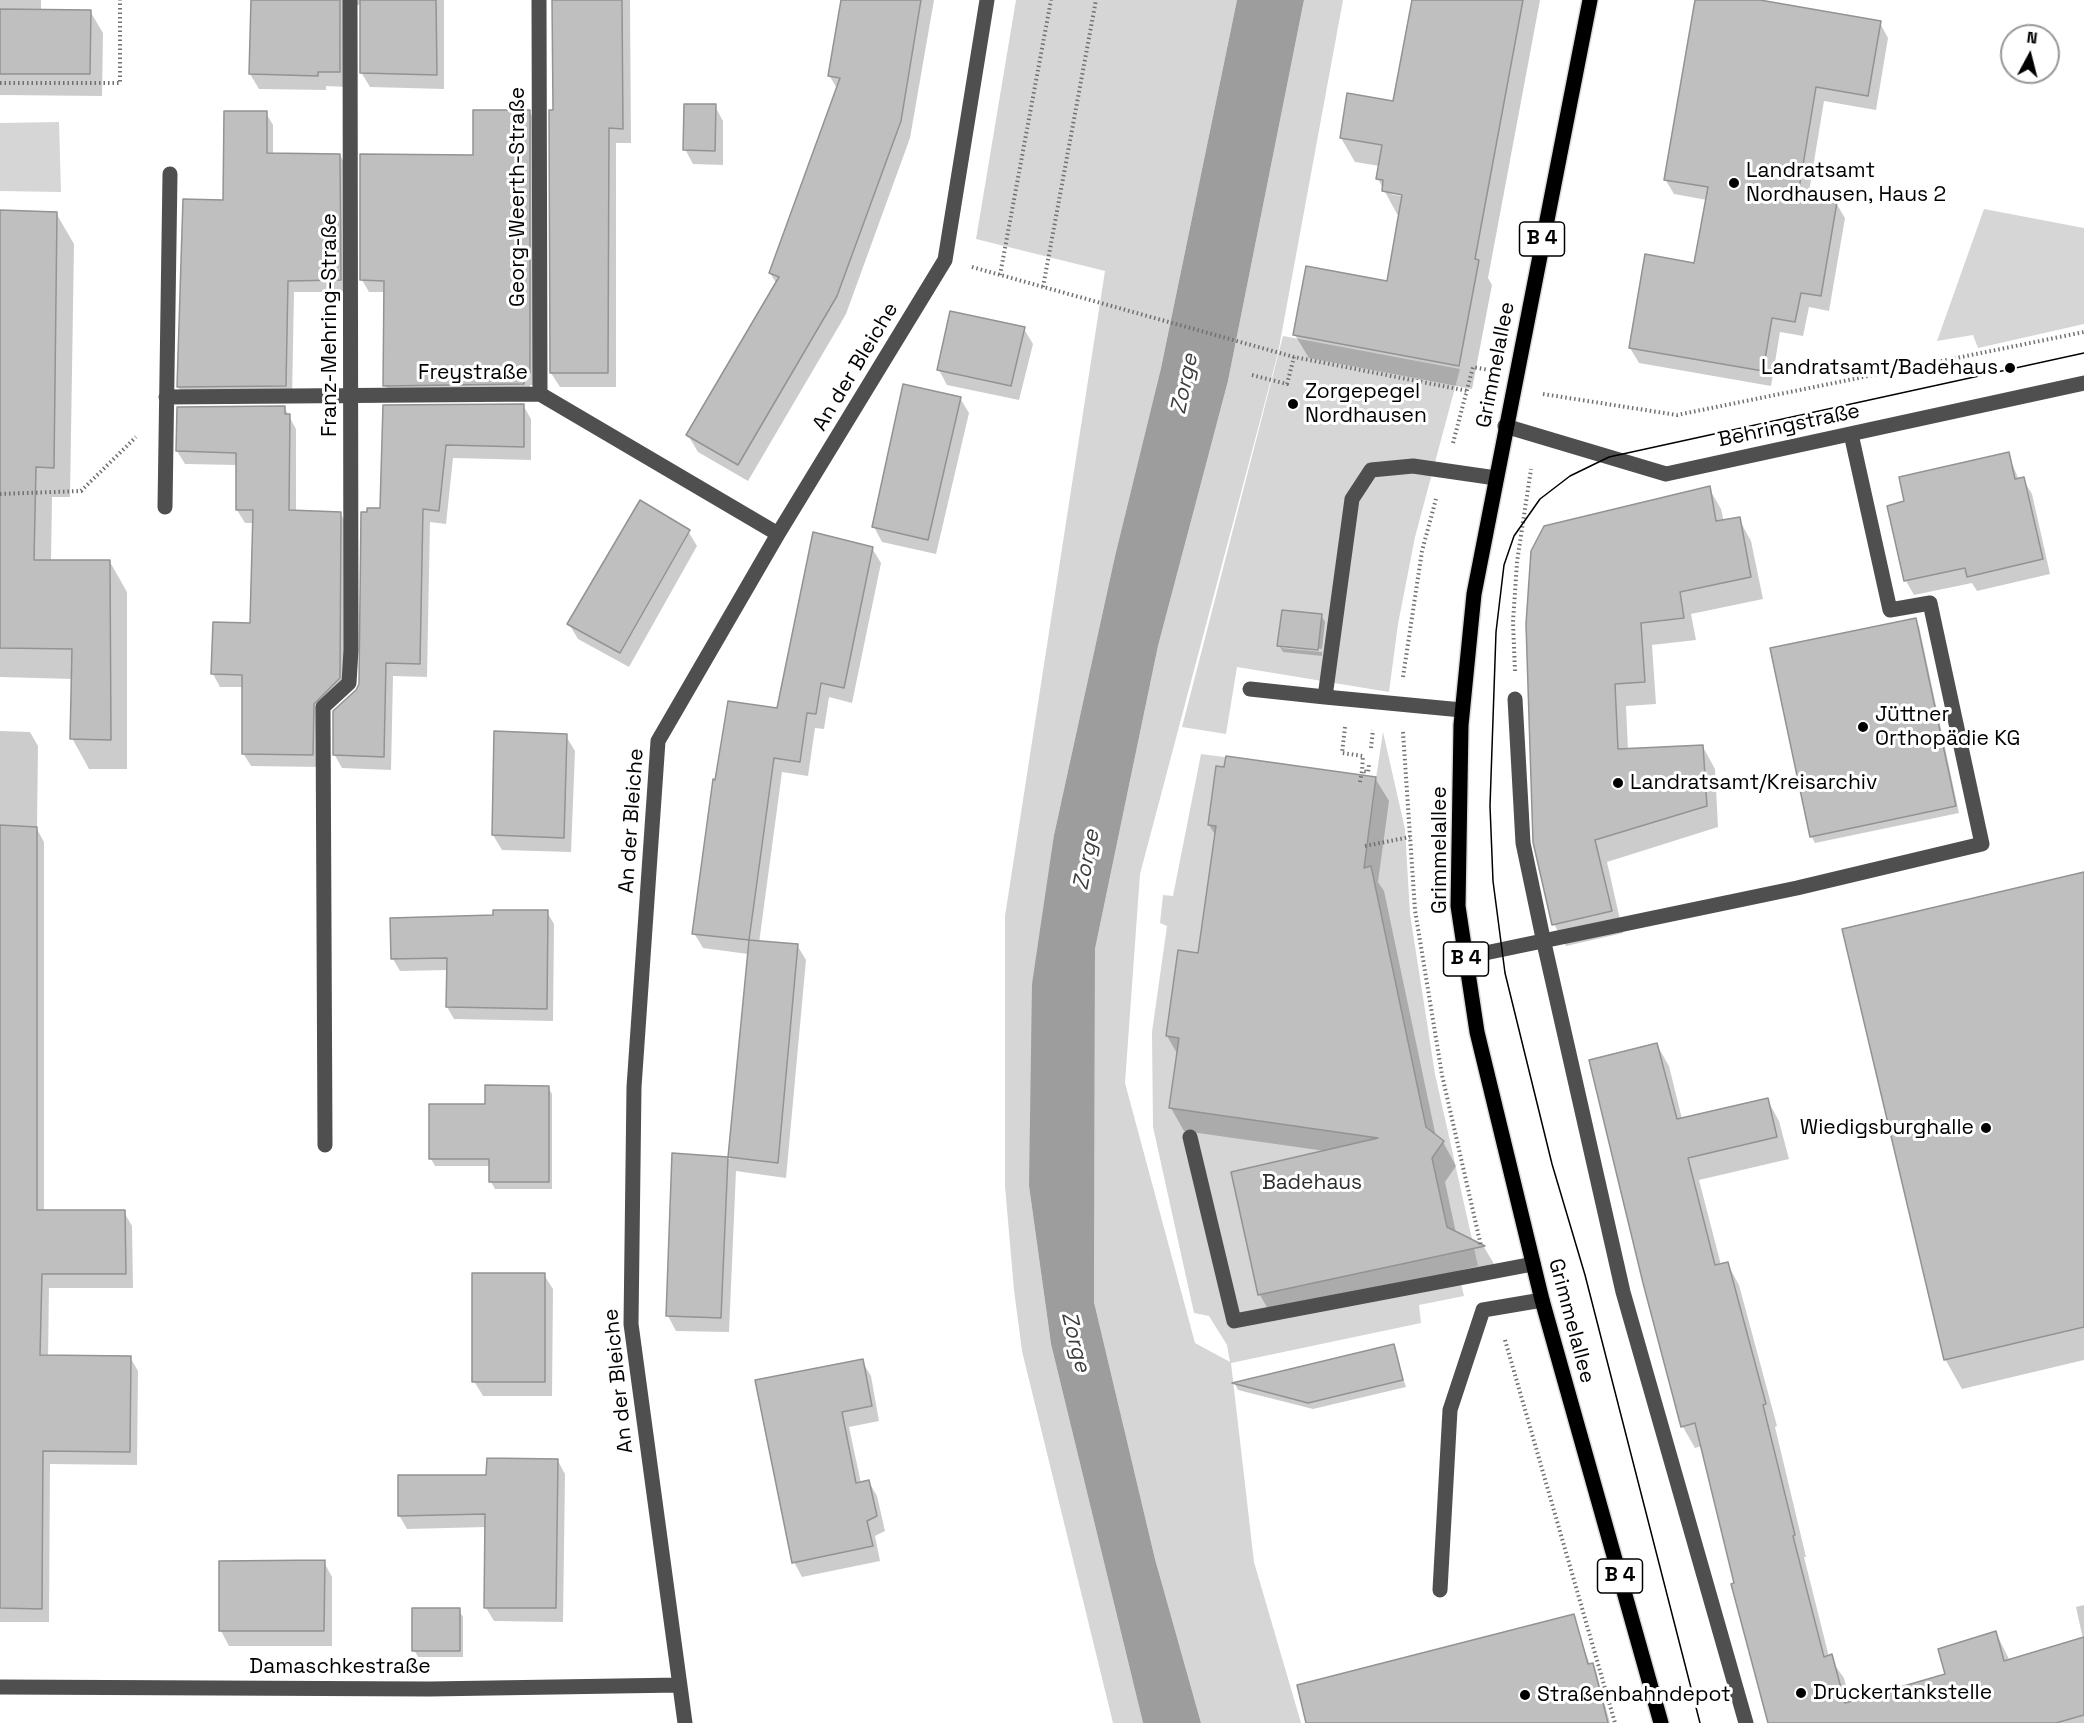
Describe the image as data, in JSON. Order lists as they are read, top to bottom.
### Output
{
  "streets": {
    "main road": ["B 4", "Grimmelallee"],
    "street": [
      "Georg-Weerth-Straße",
      "Franz-Mehring-Straße",
      "An der Bleiche",
      "Freystraße",
      "Behringstraße",
      "Damaschkestraße"
    ]
  },
  "crossings": [
    ["Georg-Weerth-Straße", "Freystraße"],
    ["Franz-Mehring-Straße", "Freystraße"],
    ["Grimmelallee", "Behringstraße"],
    ["An der Bleiche", "Freystraße"],
    ["An der Bleiche", "Damaschkestraße"]
  ],
  "water": ["Zorge"],
  "parks": ["Badehaus"],
  "places": [
    "Landratsamt Nordhausen, Haus 2",
    "Landratsamt/Badehaus",
    "Zorgepegel Nordhausen",
    "Jüttner Orthopädie KG",
    "Landratsamt/Kreisarchiv",
    "Wiedigsburghalle",
    "Druckertankstelle",
    "Straßenbahndepot"
  ],
  "north": "top"
}
